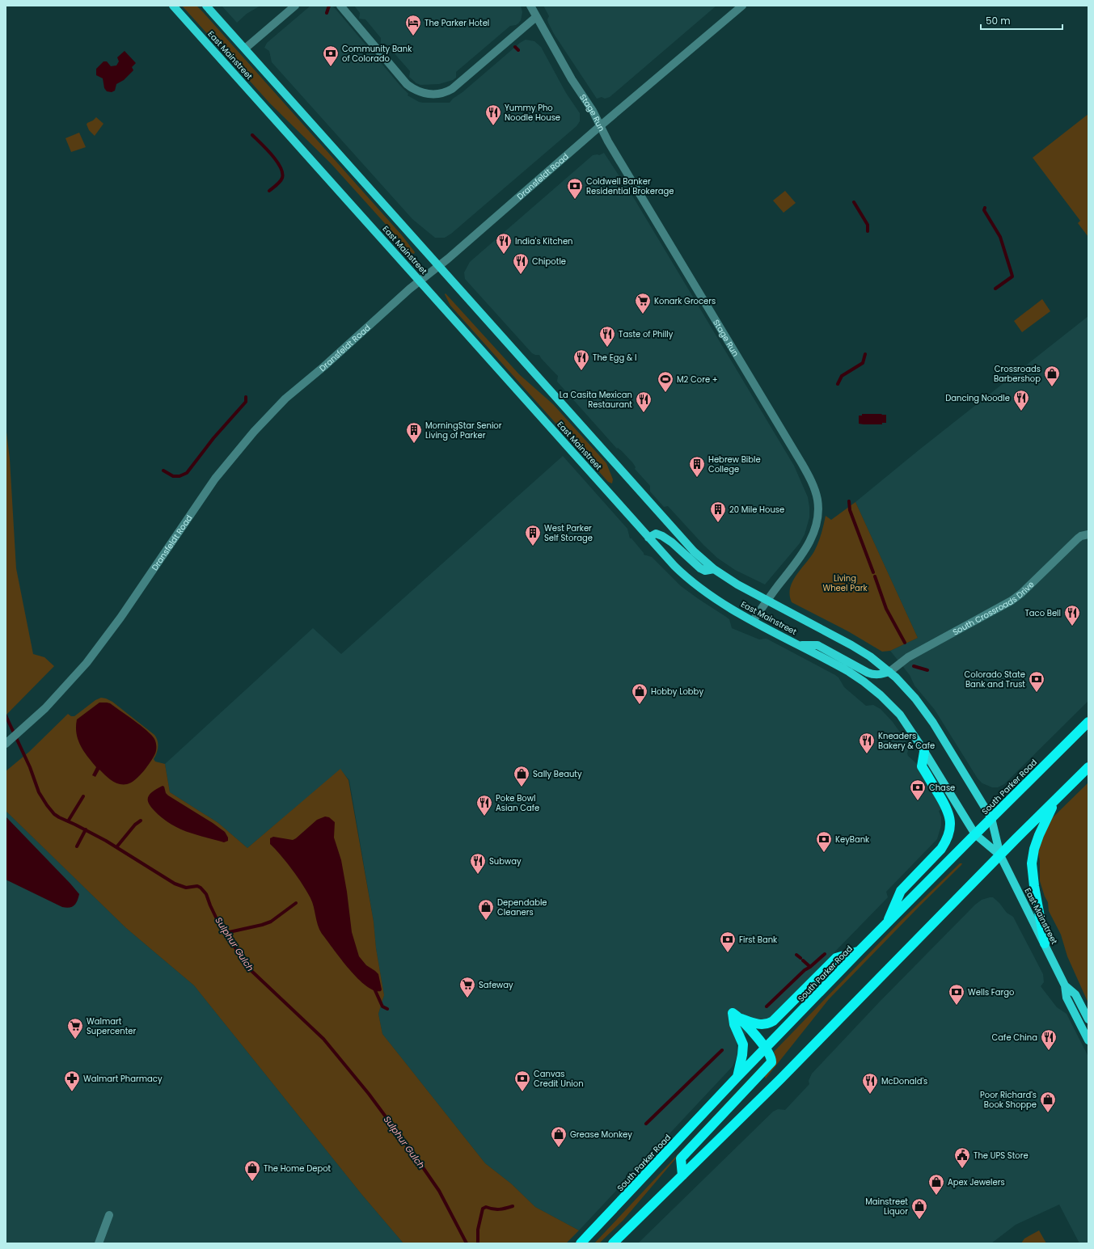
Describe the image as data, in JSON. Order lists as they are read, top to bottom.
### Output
{
  "streets": {
    "highway": ["South Parker Road"],
    "main road": ["East Mainstreet"],
    "street": ["Stage Run", "Dransfeldt Road", "South Crossroads Drive"]
  },
  "crossings": [
    ["East Mainstreet", "Stage Run"],
    ["East Mainstreet", "Dransfeldt Road"],
    ["East Mainstreet", "South Crossroads Drive"],
    ["East Mainstreet", "South Parker Road"],
    ["Stage Run", "Dransfeldt Road"]
  ],
  "water": ["Sulphur Gulch"],
  "parks": ["Living Wheel Park"],
  "places": {
    "hotel": ["The Parker Hotel"],
    "bank": [
      "Community Bank of Colorado",
      "Coldwell Banker Residential Brokerage",
      "Colorado State Bank and Trust",
      "Chase",
      "KeyBank",
      "First Bank",
      "Wells Fargo",
      "Canvas Credit Union"
    ],
    "restaurant": [
      "Yummy Pho Noodle House",
      "India's Kitchen",
      "Chipotle",
      "Taste of Philly",
      "The Egg & I",
      "Dancing Noodle",
      "La Casita Mexican Restaurant",
      "Taco Bell",
      "Kneaders Bakery & Cafe",
      "Poke Bowl Asian Cafe",
      "Subway",
      "Cafe China",
      "McDonald's"
    ],
    "supermarket": ["Konark Grocers", "Safeway", "Walmart Supercenter"],
    "shop": [
      "Crossroads Barbershop",
      "Hobby Lobby",
      "Sally Beauty",
      "Dependable Cleaners",
      "Poor Richard's Book Shoppe",
      "Grease Monkey",
      "The Home Depot",
      "Apex Jewelers",
      "Mainstreet Liquor"
    ],
    "sports": ["M2 Core +"],
    "building": [
      "MorningStar Senior Living of Parker",
      "Hebrew Bible College",
      "20 Mile House",
      "West Parker Self Storage"
    ],
    "pharmacy": ["Walmart Pharmacy"],
    "public building": ["The UPS Store"]
  },
  "scale_bar": "50 m"
}
